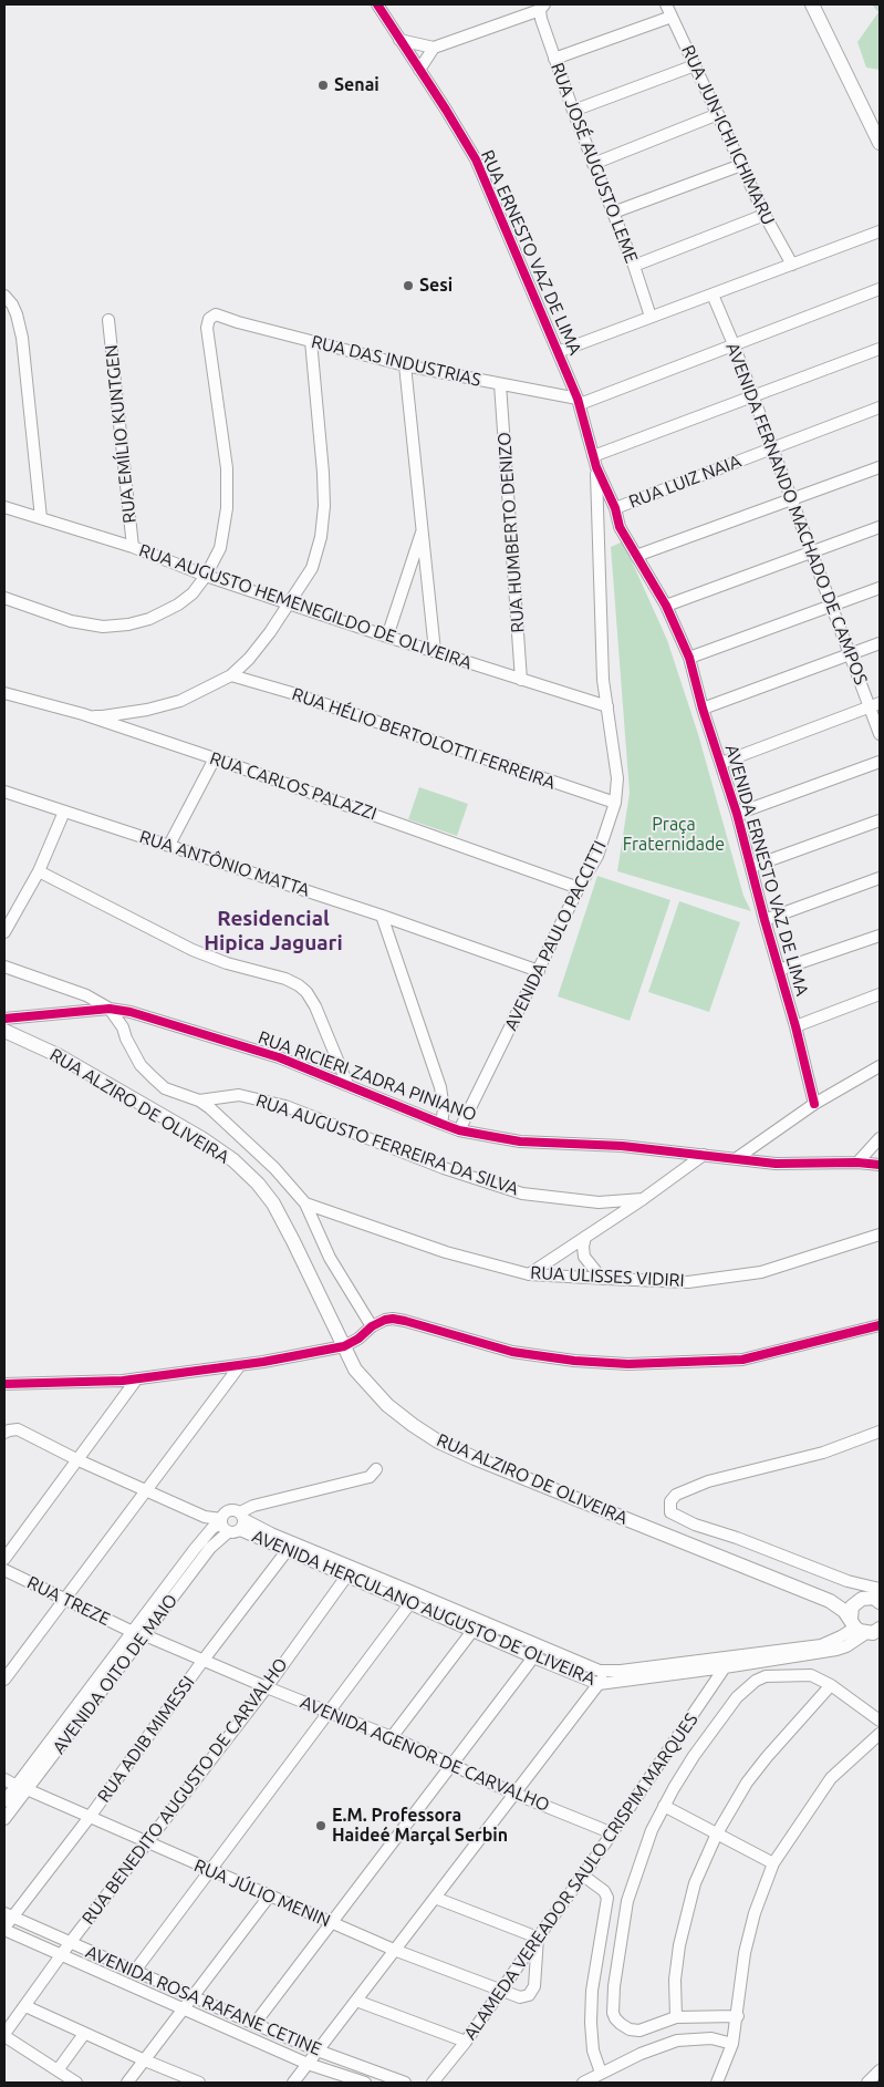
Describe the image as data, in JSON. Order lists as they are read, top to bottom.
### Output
{
  "streets": {
    "main road": ["RUA ALZIRO DE OLIVEIRA"],
    "street": [
      "RUA JUN-ICHI ICHIMARU",
      "RUA JOSÉ AUGUSTO LEME",
      "RUA ERNESTO VAZ DE LIMA",
      "RUA DAS INDUSTRIAS",
      "RUA EMÍLIO KUNTGEN",
      "RUA LUIZ NAIA",
      "AVENIDA FERNANDO MACHADO DE CAMPOS",
      "RUA HUMBERTO DENIZO",
      "RUA AUGUSTO HEMENEGILDO DE OLIVEIRA",
      "RUA HÉLIO BERTOLOTTI FERREIRA",
      "RUA CARLOS PALAZZI",
      "RUA ANTÔNIO MATTA",
      "AVENIDA ERNESTO VAZ DE LIMA",
      "AVENIDA PAULO PACCITTI",
      "RUA RICIERI ZADRA PINIANO",
      "RUA AUGUSTO FERREIRA DA SILVA",
      "RUA ULISSES VIDIRI",
      "RUA TREZE",
      "AVENIDA HERCULANO AUGUSTO DE OLIVEIRA",
      "AVENIDA OITO DE MAIO",
      "RUA ADIB MIMESSI",
      "AVENIDA AGENOR DE CARVALHO",
      "RUA BENEDITO AUGUSTO DE CARVALHO",
      "ALAMEDA VEREADOR SAULO CRISPIM MARQUES",
      "RUA JÚLIO MENIN",
      "AVENIDA ROSA RAFANE CETINE"
    ]
  },
  "crossings": [
    ["RUA ERNESTO VAZ DE LIMA", "RUA DAS INDUSTRIAS"],
    ["RUA ERNESTO VAZ DE LIMA", "AVENIDA ERNESTO VAZ DE LIMA"],
    ["RUA ERNESTO VAZ DE LIMA", "AVENIDA PAULO PACCITTI"],
    ["RUA DAS INDUSTRIAS", "RUA HUMBERTO DENIZO"],
    ["RUA DAS INDUSTRIAS", "RUA AUGUSTO HEMENEGILDO DE OLIVEIRA"],
    ["RUA EMÍLIO KUNTGEN", "RUA AUGUSTO HEMENEGILDO DE OLIVEIRA"],
    ["RUA LUIZ NAIA", "AVENIDA FERNANDO MACHADO DE CAMPOS"],
    ["RUA LUIZ NAIA", "AVENIDA ERNESTO VAZ DE LIMA"],
    ["RUA HUMBERTO DENIZO", "RUA AUGUSTO HEMENEGILDO DE OLIVEIRA"],
    ["RUA AUGUSTO HEMENEGILDO DE OLIVEIRA", "AVENIDA PAULO PACCITTI"],
    ["RUA HÉLIO BERTOLOTTI FERREIRA", "AVENIDA PAULO PACCITTI"],
    ["RUA CARLOS PALAZZI", "AVENIDA PAULO PACCITTI"],
    ["RUA ANTÔNIO MATTA", "AVENIDA PAULO PACCITTI"],
    ["AVENIDA ERNESTO VAZ DE LIMA", "AVENIDA PAULO PACCITTI"],
    ["AVENIDA PAULO PACCITTI", "RUA RICIERI ZADRA PINIANO"],
    ["RUA ALZIRO DE OLIVEIRA", "AVENIDA HERCULANO AUGUSTO DE OLIVEIRA"],
    ["RUA TREZE", "AVENIDA OITO DE MAIO"],
    ["AVENIDA HERCULANO AUGUSTO DE OLIVEIRA", "AVENIDA OITO DE MAIO"],
    ["AVENIDA HERCULANO AUGUSTO DE OLIVEIRA", "RUA ADIB MIMESSI"],
    ["AVENIDA HERCULANO AUGUSTO DE OLIVEIRA", "RUA BENEDITO AUGUSTO DE CARVALHO"],
    ["AVENIDA HERCULANO AUGUSTO DE OLIVEIRA", "ALAMEDA VEREADOR SAULO CRISPIM MARQUES"],
    ["AVENIDA OITO DE MAIO", "AVENIDA AGENOR DE CARVALHO"],
    ["AVENIDA OITO DE MAIO", "RUA JÚLIO MENIN"],
    ["RUA ADIB MIMESSI", "AVENIDA AGENOR DE CARVALHO"],
    ["RUA ADIB MIMESSI", "RUA JÚLIO MENIN"],
    ["RUA ADIB MIMESSI", "AVENIDA ROSA RAFANE CETINE"],
    ["AVENIDA AGENOR DE CARVALHO", "RUA BENEDITO AUGUSTO DE CARVALHO"],
    ["AVENIDA AGENOR DE CARVALHO", "ALAMEDA VEREADOR SAULO CRISPIM MARQUES"],
    ["RUA BENEDITO AUGUSTO DE CARVALHO", "RUA JÚLIO MENIN"],
    ["RUA BENEDITO AUGUSTO DE CARVALHO", "AVENIDA ROSA RAFANE CETINE"],
    ["ALAMEDA VEREADOR SAULO CRISPIM MARQUES", "RUA JÚLIO MENIN"]
  ],
  "districts": ["Residencial Hipica Jaguari"],
  "parks": ["Praça Fraternidade"],
  "places": ["Senai", "Sesi", "E.M. Professora Haideé Marçal Serbin"]
}
